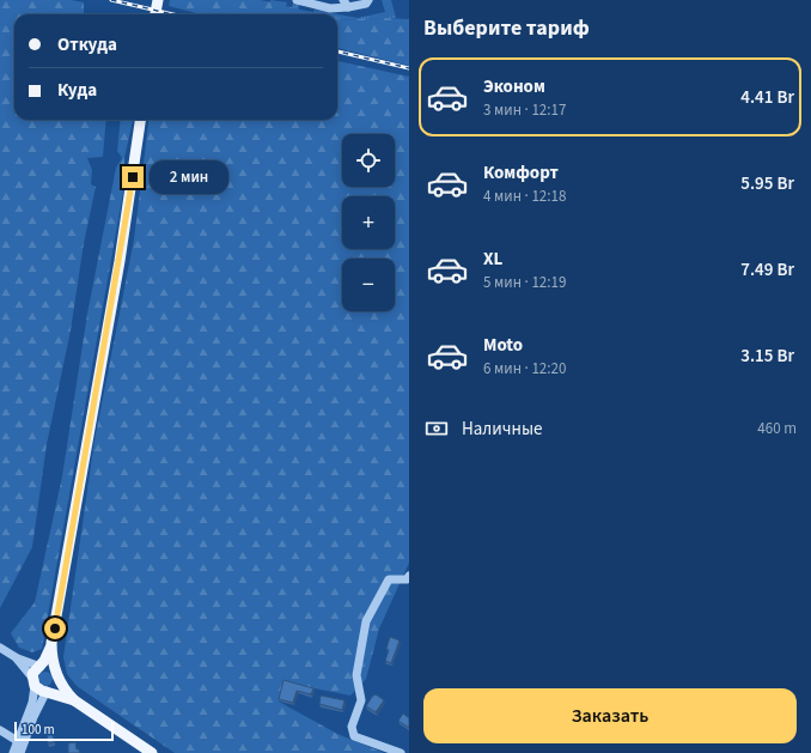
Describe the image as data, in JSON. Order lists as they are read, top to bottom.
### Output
{
  "scale_bar": "100 m",
  "page": {
    "heading": "Выберите тариф",
    "banner": ["Откуда", "Куда"],
    "list": [
      {
        "name": "Эконом",
        "note": "3 мин · 12:17",
        "value": "4.41 Br"
      },
      {
        "name": "Комфорт",
        "note": "4 мин · 12:18",
        "value": "5.95 Br"
      },
      {
        "name": "XL",
        "note": "5 мин · 12:19",
        "value": "7.49 Br"
      },
      {
        "name": "Moto",
        "note": "6 мин · 12:20",
        "value": "3.15 Br"
      }
    ],
    "map_buttons": ["+", "−"],
    "bubble": "2 мин",
    "pay": ["Наличные", "460 m"],
    "buttons": "Заказать",
    "scale": "100 m"
  }
}
